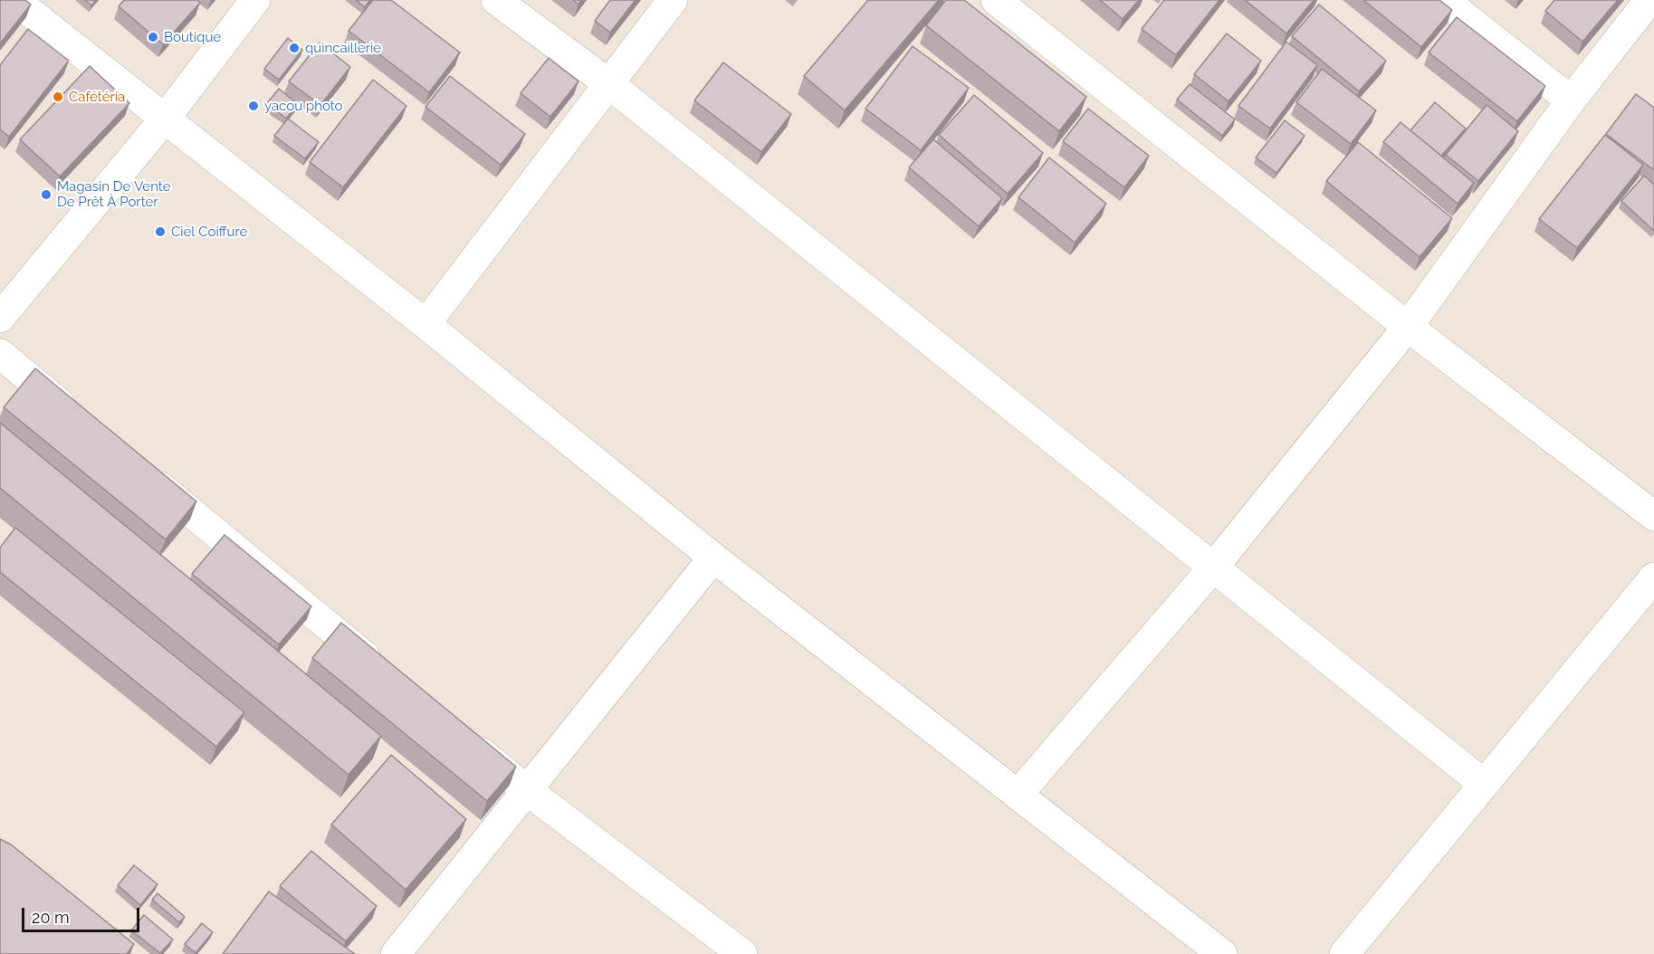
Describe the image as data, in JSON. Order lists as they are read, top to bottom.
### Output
{
  "places": [
    "Boutique",
    "quincaillerie",
    "Cafétéria",
    "yacou photo",
    "Magasin De Vente De Prêt À Porter",
    "Ciel Coiffure"
  ],
  "scale_bar": "20 m"
}
